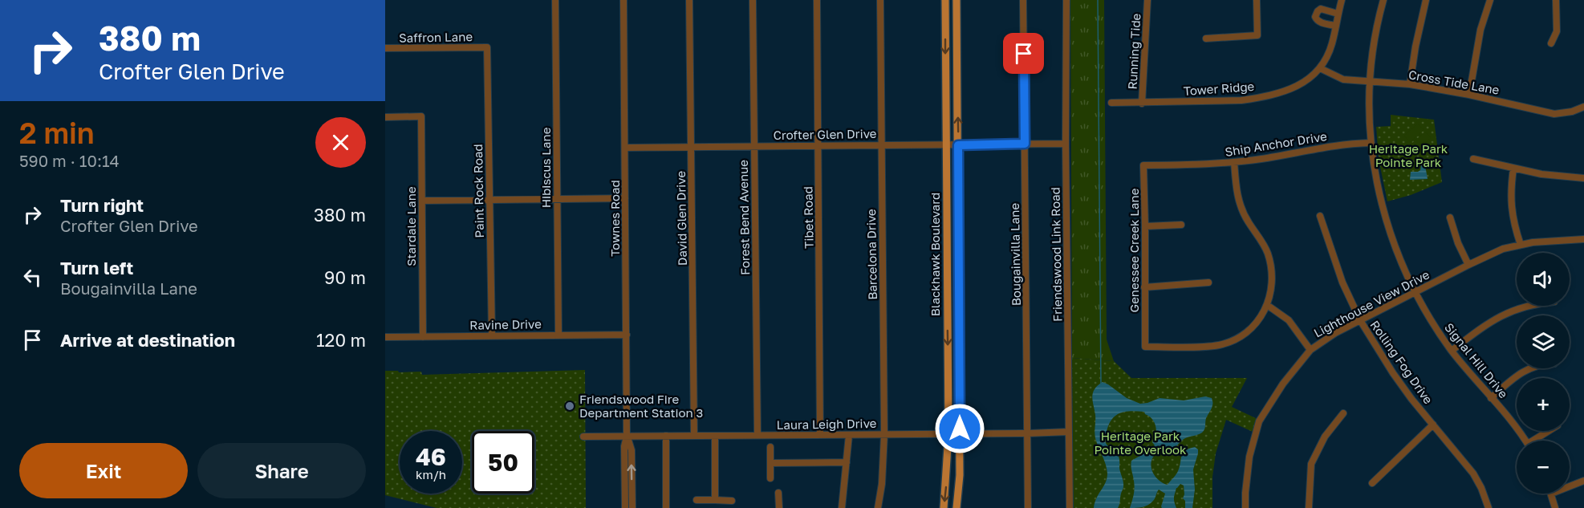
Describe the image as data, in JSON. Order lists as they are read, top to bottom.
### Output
{
  "streets": {
    "main road": ["Blackhawk Boulevard"],
    "street": [
      "Saffron Lane",
      "Running Tide",
      "Cross Tide Lane",
      "Tower Ridge",
      "Crofter Glen Drive",
      "Ship Anchor Drive",
      "Hibiscus Lane",
      "Paint Rock Road",
      "Forest Bend Avenue",
      "Tibet Road",
      "Townes Road",
      "David Glen Drive",
      "Stardale Lane",
      "Genessee Creek Lane",
      "Barcelona Drive",
      "Bougainvilla Lane",
      "Friendswood Link Road",
      "Lighthouse View Drive",
      "Ravine Drive",
      "Signal Hill Drive",
      "Rolling Fog Drive",
      "Laura Leigh Drive"
    ]
  },
  "crossings": [
    ["Saffron Lane", "Paint Rock Road"],
    ["Running Tide", "Tower Ridge"],
    ["Cross Tide Lane", "Tower Ridge"],
    ["Cross Tide Lane", "Signal Hill Drive"],
    ["Crofter Glen Drive", "Forest Bend Avenue"],
    ["Crofter Glen Drive", "Tibet Road"],
    ["Crofter Glen Drive", "Townes Road"],
    ["Crofter Glen Drive", "David Glen Drive"],
    ["Crofter Glen Drive", "Barcelona Drive"],
    ["Crofter Glen Drive", "Blackhawk Boulevard"],
    ["Crofter Glen Drive", "Bougainvilla Lane"],
    ["Crofter Glen Drive", "Friendswood Link Road"],
    ["Ship Anchor Drive", "Genessee Creek Lane"],
    ["Ship Anchor Drive", "Signal Hill Drive"],
    ["Hibiscus Lane", "Ravine Drive"],
    ["Paint Rock Road", "Ravine Drive"],
    ["Forest Bend Avenue", "Laura Leigh Drive"],
    ["Tibet Road", "Laura Leigh Drive"],
    ["Townes Road", "Ravine Drive"],
    ["Townes Road", "Laura Leigh Drive"],
    ["David Glen Drive", "Laura Leigh Drive"],
    ["Stardale Lane", "Ravine Drive"],
    ["Barcelona Drive", "Laura Leigh Drive"],
    ["Blackhawk Boulevard", "Laura Leigh Drive"],
    ["Bougainvilla Lane", "Laura Leigh Drive"],
    ["Friendswood Link Road", "Laura Leigh Drive"],
    ["Lighthouse View Drive", "Signal Hill Drive"],
    ["Lighthouse View Drive", "Rolling Fog Drive"]
  ],
  "parks": ["Heritage Park Pointe Park", "Heritage Park Pointe Overlook"],
  "places": ["Friendswood Fire Department Station 3"],
  "page": {
    "turn": ["380 m", "Crofter Glen Drive"],
    "heading": ["2 min", "590 m · 10:14"],
    "list": [
      {
        "name": "Turn right",
        "note": "Crofter Glen Drive",
        "value": "380 m"
      },
      {
        "name": "Turn left",
        "note": "Bougainvilla Lane",
        "value": "90 m"
      },
      {
        "name": "Arrive at destination",
        "value": "120 m"
      }
    ],
    "map_buttons": ["+", "−"],
    "speed": "46 km/h",
    "limit": "50",
    "buttons": ["Exit", "Share"]
  }
}
